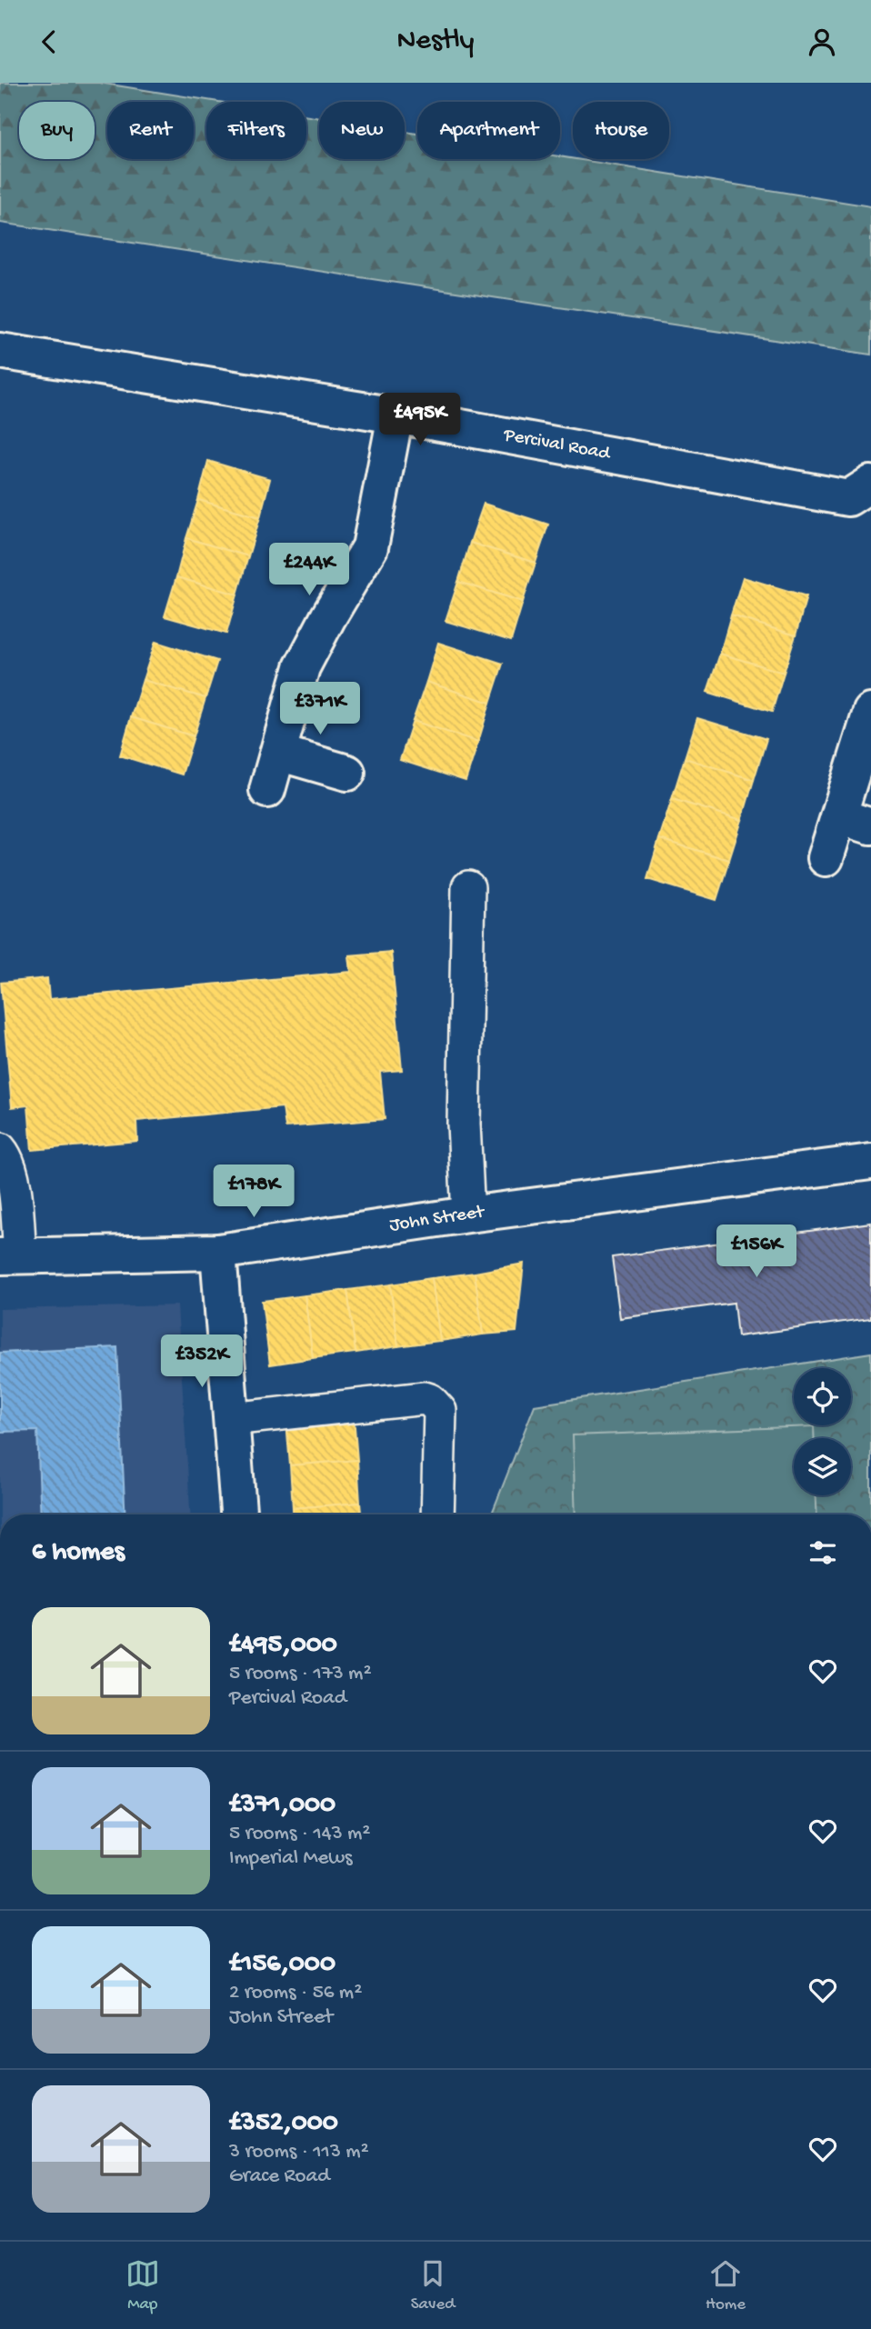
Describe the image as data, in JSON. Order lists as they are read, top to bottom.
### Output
{
  "streets": {
    "street": ["Percival Road", "John Street"]
  },
  "page": {
    "header": "Nestly",
    "chip": [
      "Buy",
      "Rent",
      "Filters",
      "New",
      "Apartment",
      "House"
    ],
    "price": [
      "£495K",
      "£244K",
      "£371K",
      "£178K",
      "£156K",
      "£352K"
    ],
    "heading": "6 homes",
    "list": [
      {
        "name": "£495,000",
        "note": "5 rooms · 173 m² · Percival Road"
      },
      {
        "name": "£371,000",
        "note": "5 rooms · 143 m² · Imperial Mews"
      },
      {
        "name": "£156,000",
        "note": "2 rooms · 56 m² · John Street"
      },
      {
        "name": "£352,000",
        "note": "3 rooms · 113 m² · Grace Road"
      }
    ],
    "tabs": ["Map", "Saved", "Home"]
  }
}
